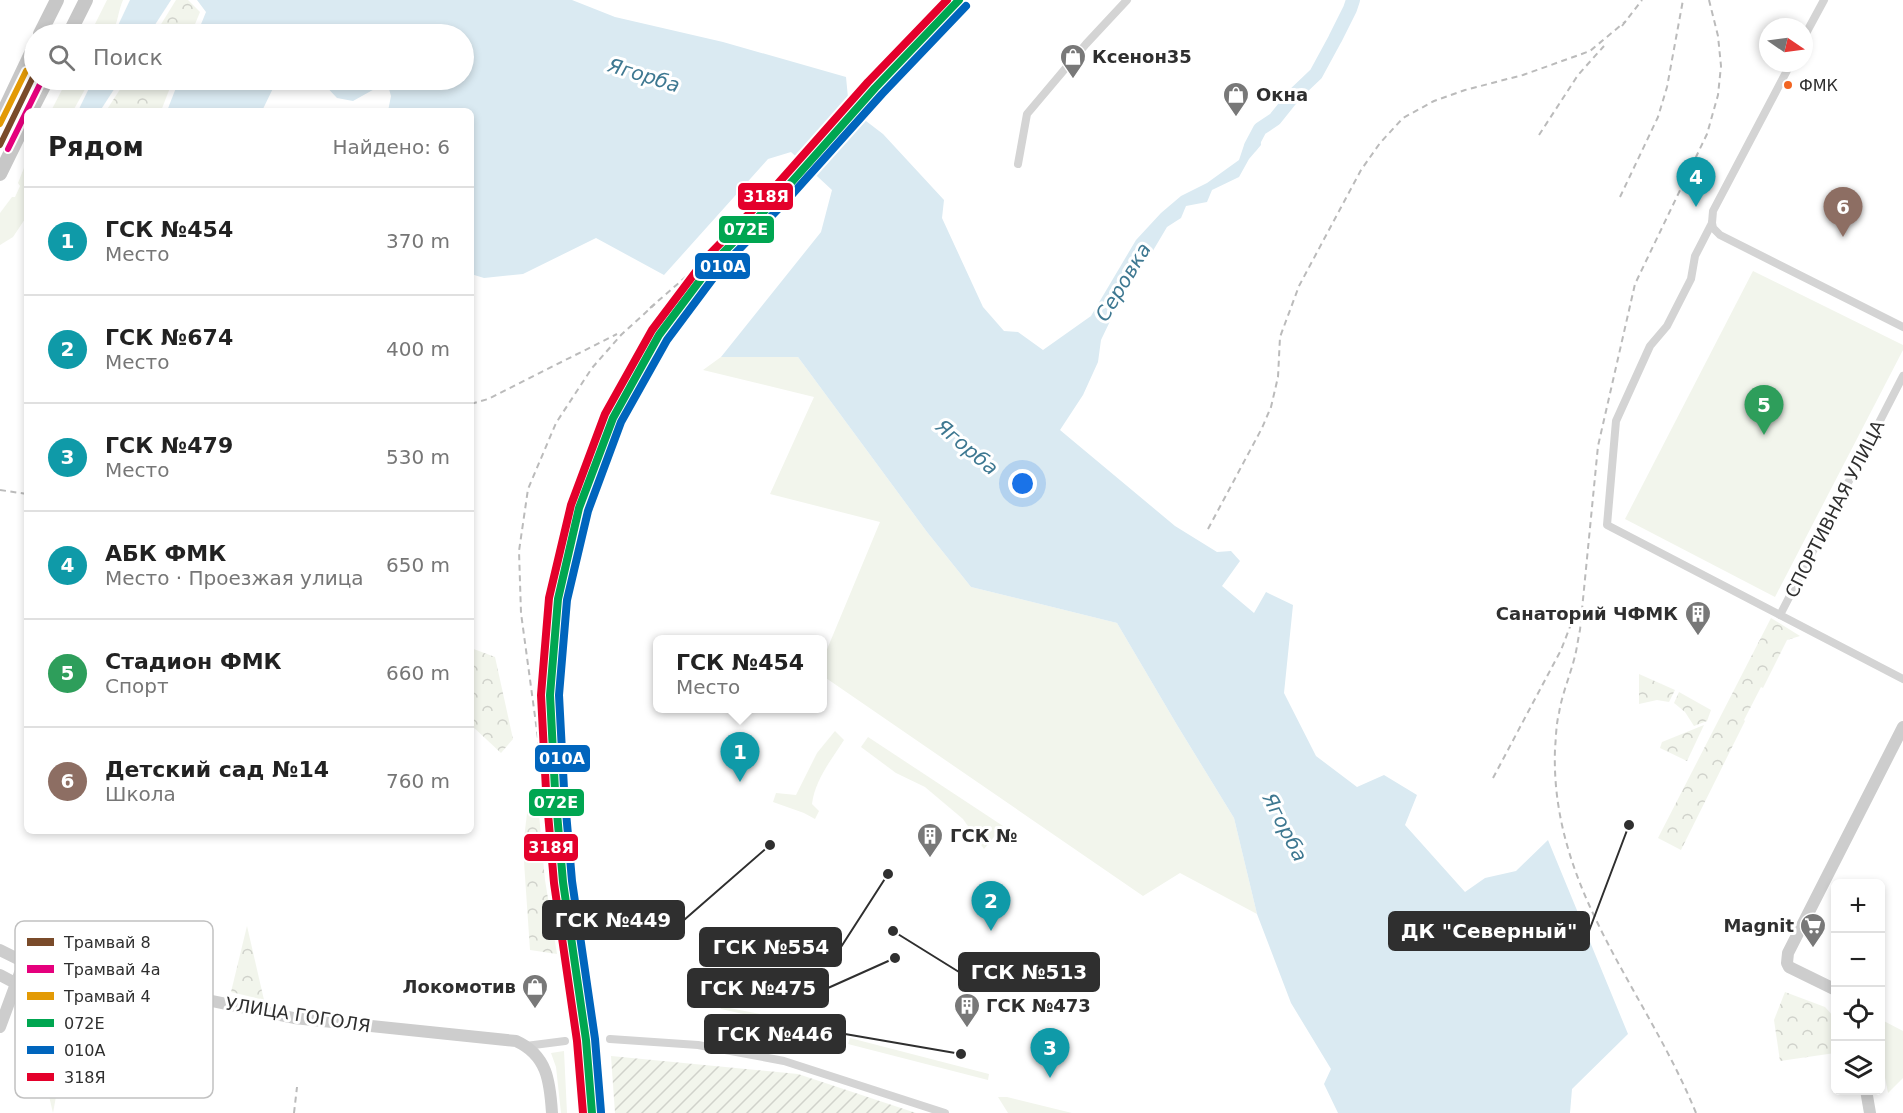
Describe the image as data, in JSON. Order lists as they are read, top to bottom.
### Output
{
  "streets": {
    "street": ["СПОРТИВНАЯ УЛИЦА", "УЛИЦА ГОГОЛЯ"]
  },
  "water": ["Ягорба", "Серовка"],
  "places": {
    "shop": ["Ксенон35", "Окна", "Локомотив"],
    "other": [
      "ФМК",
      "ДК \"Северный\"",
      "ГСК №449",
      "ГСК №554",
      "ГСК №513",
      "ГСК №475",
      "ГСК №446"
    ],
    "building": ["Санаторий ЧФМК", "ГСК №", "ГСК №473"],
    "supermarket": ["Magnit"]
  },
  "lines": [
    "transit line 072Е",
    "transit line 318Я",
    "transit line 010А",
    "tram line 4",
    "tram line 8",
    "tram line 4а"
  ],
  "legend": [
    "Трамвай 8",
    "Трамвай 4а",
    "Трамвай 4",
    "072Е",
    "010А",
    "318Я"
  ],
  "north": "right",
  "page": {
    "search": "Поиск",
    "heading": ["Рядом", "Найдено: 6"],
    "pins": [
      "4",
      "6",
      "5",
      "1",
      "2",
      "3"
    ],
    "list": [
      {
        "mark": "1",
        "name": "ГСК №454",
        "note": "Место",
        "value": "370 m"
      },
      {
        "mark": "2",
        "name": "ГСК №674",
        "note": "Место",
        "value": "400 m"
      },
      {
        "mark": "3",
        "name": "ГСК №479",
        "note": "Место",
        "value": "530 m"
      },
      {
        "mark": "4",
        "name": "АБК ФМК",
        "note": "Место · Проезжая улица",
        "value": "650 m"
      },
      {
        "mark": "5",
        "name": "Стадион ФМК",
        "note": "Спорт",
        "value": "660 m"
      },
      {
        "mark": "6",
        "name": "Детский сад №14",
        "note": "Школа",
        "value": "760 m"
      }
    ],
    "popup": ["ГСК №454", "Место"],
    "map_buttons": ["+", "−"]
  }
}
